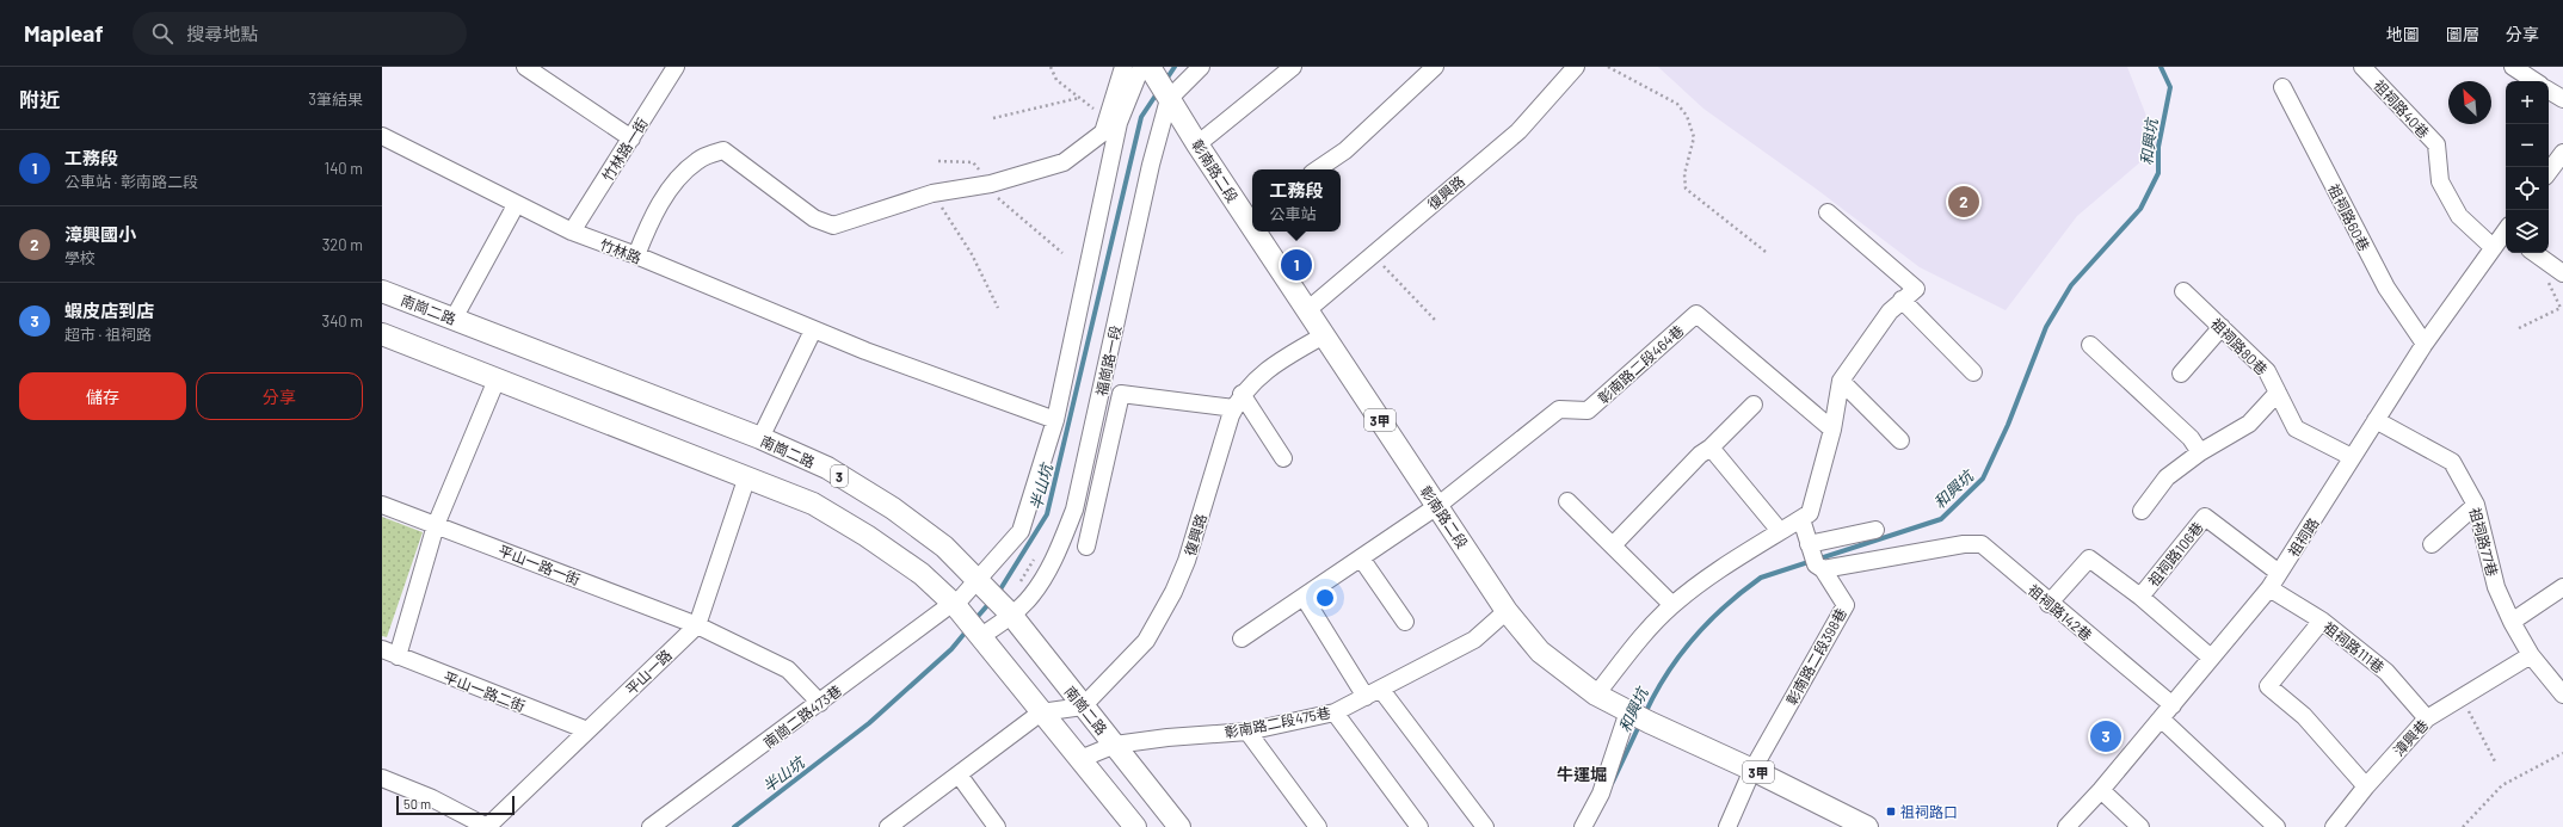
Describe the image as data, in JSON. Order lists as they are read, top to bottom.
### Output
{
  "streets": {
    "main road": [
      "彰南路二段",
      "南崗二路",
      "3甲",
      "3"
    ],
    "street": [
      "祖祠路40巷",
      "竹林路一街",
      "復興路",
      "祖祠路60巷",
      "竹林路",
      "祖祠路80巷",
      "福崗路一段",
      "彰南路二段464巷",
      "祖祠路",
      "祖祠路77巷",
      "祖祠路106巷",
      "平山一路一街",
      "祖祠路142巷",
      "祖祠路111巷",
      "彰南路二段398巷",
      "平山一路",
      "平山一路二街",
      "南崗二路473巷",
      "彰南路二段475巷",
      "漳興巷"
    ]
  },
  "crossings": [
    ["祖祠路40巷", "祖祠路"],
    ["竹林路一街", "竹林路"],
    ["彰南路二段", "復興路"],
    ["彰南路二段", "福崗路一段"],
    ["彰南路二段", "彰南路二段464巷"],
    ["彰南路二段", "彰南路二段398巷"],
    ["彰南路二段", "彰南路二段475巷"],
    ["復興路", "南崗二路"],
    ["祖祠路60巷", "祖祠路"],
    ["竹林路", "福崗路一段"],
    ["南崗二路", "福崗路一段"],
    ["南崗二路", "彰南路二段475巷"],
    ["祖祠路80巷", "祖祠路"],
    ["福崗路一段", "南崗二路473巷"],
    ["祖祠路", "祖祠路77巷"],
    ["祖祠路", "祖祠路106巷"],
    ["祖祠路", "祖祠路142巷"],
    ["祖祠路", "祖祠路111巷"],
    ["祖祠路77巷", "漳興巷"],
    ["平山一路一街", "平山一路"],
    ["平山一路一街", "南崗二路473巷"],
    ["祖祠路142巷", "彰南路二段398巷"],
    ["祖祠路111巷", "漳興巷"],
    ["平山一路", "平山一路二街"]
  ],
  "districts": ["牛運堀"],
  "water": ["和興坑", "半山坑"],
  "places": {
    "transit": ["祖祠路口"]
  },
  "scale_bar": "50 m",
  "north": "top left",
  "page": {
    "header": "Mapleaf",
    "search": "搜尋地點",
    "nav": ["地圖", "圖層", "分享"],
    "heading": ["附近", "3筆結果"],
    "map_buttons": ["+", "−"],
    "list": [
      {
        "mark": "1",
        "name": "工務段",
        "note": "公車站 · 彰南路二段",
        "value": "140 m"
      },
      {
        "mark": "2",
        "name": "漳興國小",
        "note": "學校",
        "value": "320 m"
      },
      {
        "mark": "3",
        "name": "蝦皮店到店",
        "note": "超市 · 祖祠路",
        "value": "340 m"
      }
    ],
    "popup": ["工務段", "公車站"],
    "pins": ["2", "1", "3"],
    "buttons": ["儲存", "分享"],
    "scale": "50 m"
  }
}
